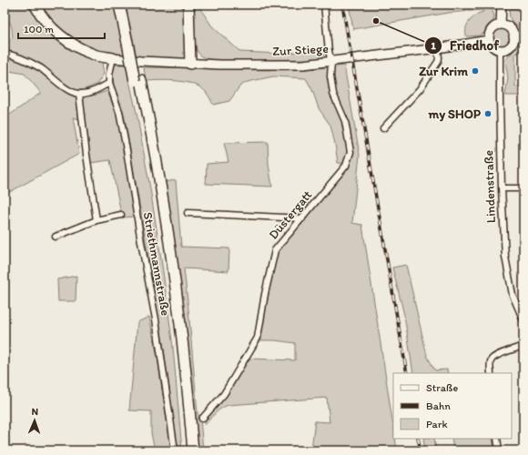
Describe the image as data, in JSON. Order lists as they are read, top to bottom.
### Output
{
  "streets": {
    "street": [
      "Zur Stiege",
      "Lindenstraße",
      "Düstergatt",
      "Striethmannstraße"
    ]
  },
  "crossings": [
    ["Zur Stiege", "Lindenstraße"],
    ["Zur Stiege", "Düstergatt"],
    ["Zur Stiege", "Striethmannstraße"]
  ],
  "places": ["Friedhof", "Zur Krim", "my SHOP"],
  "legend": ["Straße", "Bahn", "Park"],
  "scale_bar": "100 m",
  "north": "top"
}
